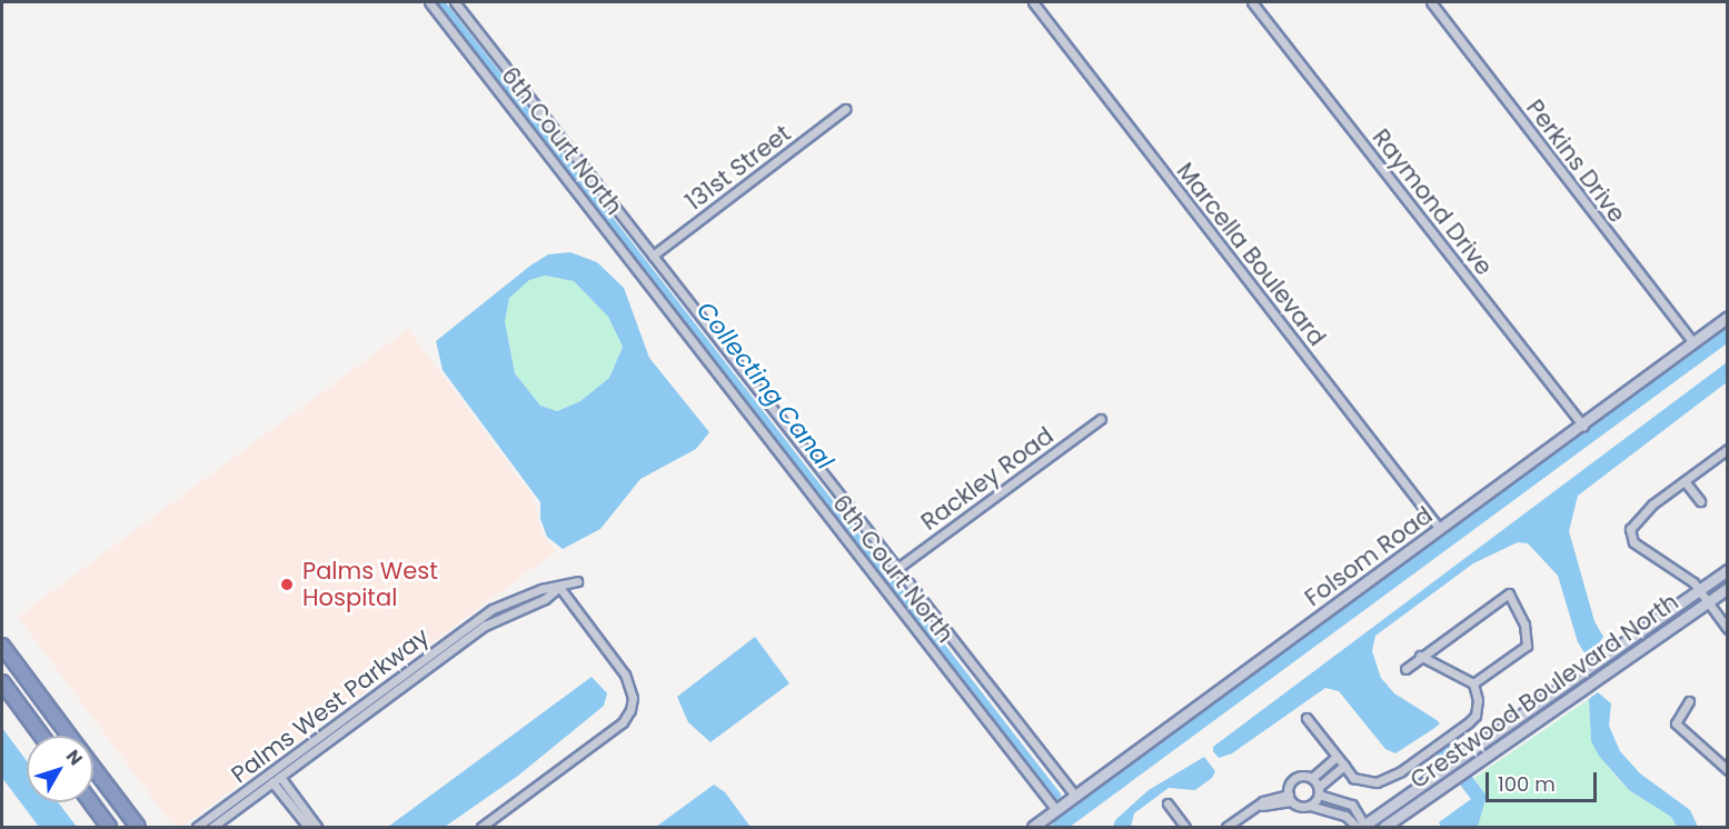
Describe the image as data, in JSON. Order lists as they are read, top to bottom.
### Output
{
  "streets": {
    "main road": ["Folsom Road", "Crestwood Boulevard North"],
    "street": [
      "6th Court North",
      "Perkins Drive",
      "131st Street",
      "Raymond Drive",
      "Marcella Boulevard",
      "Rackley Road",
      "Palms West Parkway"
    ]
  },
  "crossings": [
    ["6th Court North", "Folsom Road"],
    ["Perkins Drive", "Folsom Road"],
    ["Raymond Drive", "Folsom Road"],
    ["Marcella Boulevard", "Folsom Road"]
  ],
  "water": ["Collecting Canal"],
  "places": ["Palms West Hospital"],
  "scale_bar": "100 m",
  "north": "top right"
}
